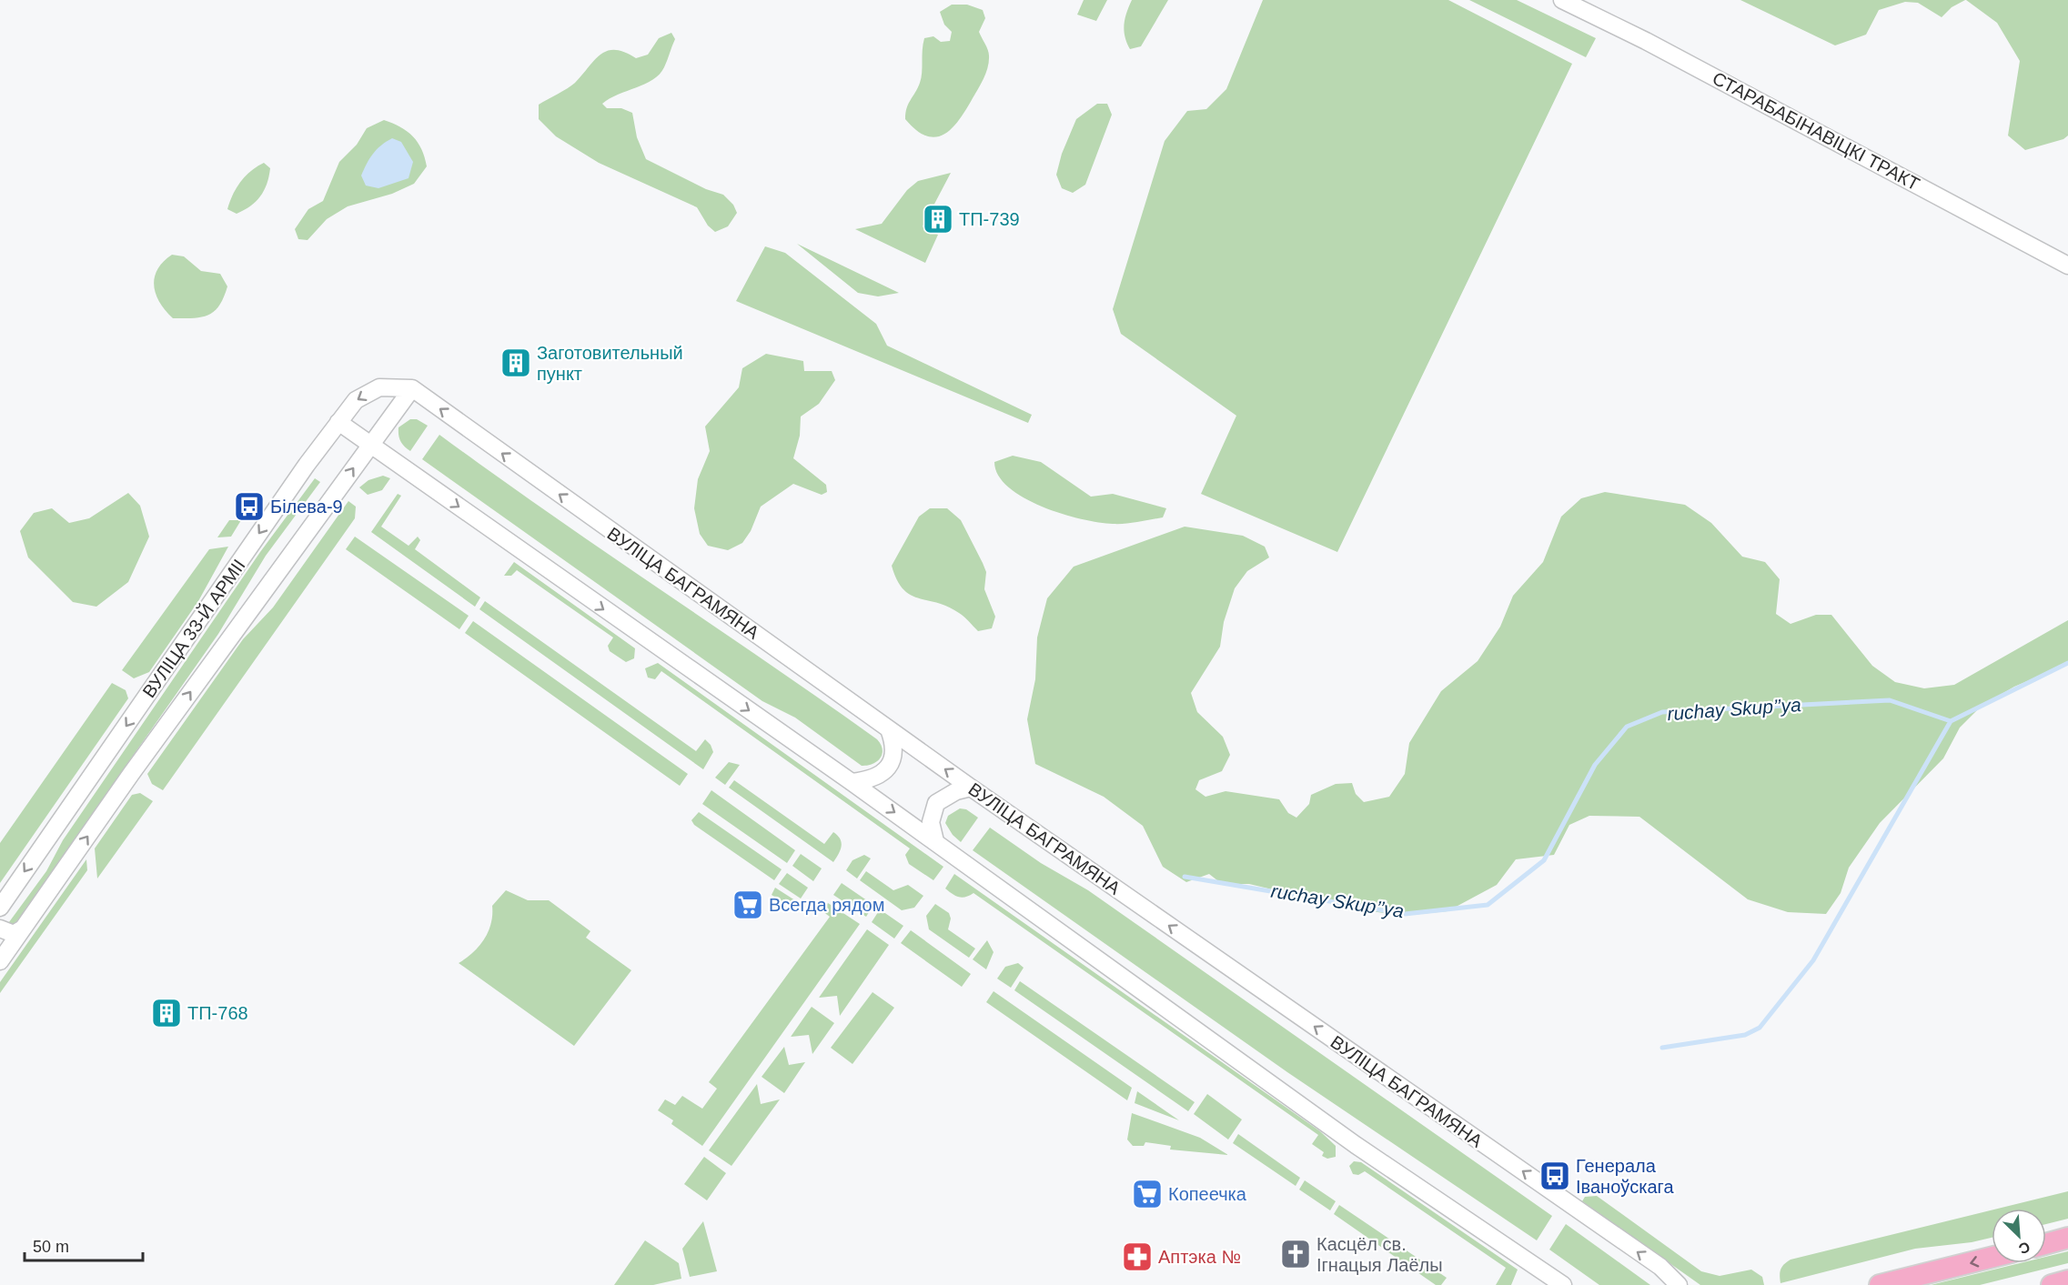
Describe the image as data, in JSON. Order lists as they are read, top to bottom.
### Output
{
  "streets": {
    "street": ["СТАРАБАБІНАВІЦКІ ТРАКТ", "ВУЛІЦА БАГРАМЯНА", "ВУЛІЦА 33-Й АРМІІ"]
  },
  "crossings": [
    ["ВУЛІЦА БАГРАМЯНА", "ВУЛІЦА 33-Й АРМІІ"]
  ],
  "water": ["ruchay Skup’’ya"],
  "places": {
    "building": ["ТП-739", "Заготовительный пункт", "ТП-768"],
    "bus stop": ["Білева-9", "Генерала Іваноўскага"],
    "supermarket": ["Всегда рядом", "Копеечка"],
    "church": ["Касцёл св. Ігнацыя Лаёлы"],
    "pharmacy": ["Аптэка №"]
  },
  "scale_bar": "50 m",
  "north": "bottom right"
}
